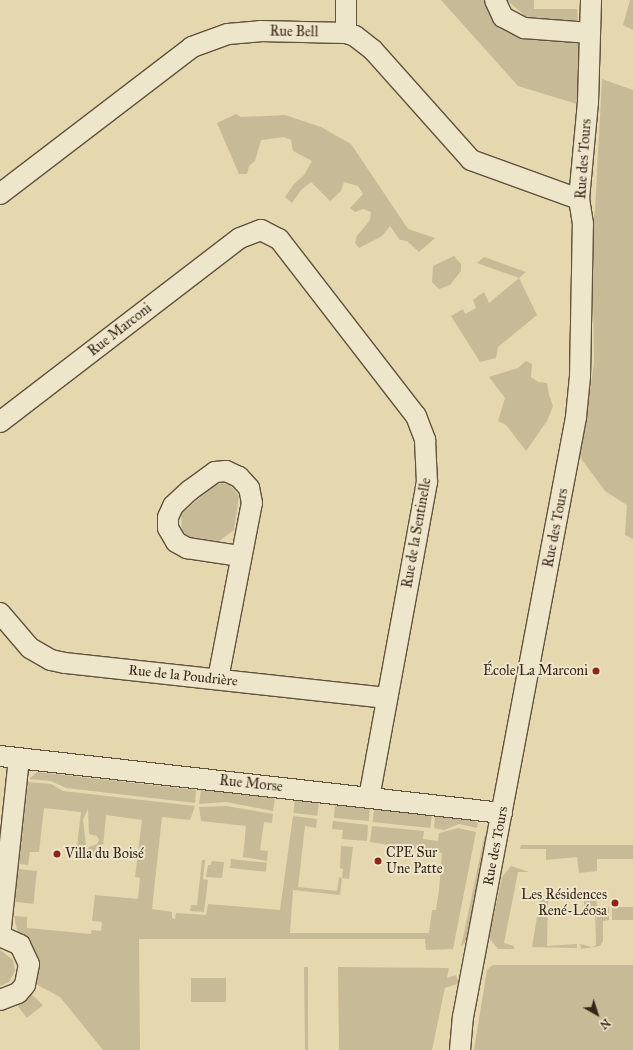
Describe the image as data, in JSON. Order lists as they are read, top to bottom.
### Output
{
  "streets": {
    "street": [
      "Rue Bell",
      "Rue des Tours",
      "Rue Marconi",
      "Rue de la Sentinelle",
      "Rue de la Poudrière",
      "Rue Morse"
    ]
  },
  "crossings": [
    ["Rue des Tours", "Rue Morse"],
    ["Rue Marconi", "Rue de la Sentinelle"],
    ["Rue de la Sentinelle", "Rue de la Poudrière"],
    ["Rue de la Sentinelle", "Rue Morse"]
  ],
  "places": [
    "École La Marconi",
    "Villa du Boisé",
    "CPE Sur Une Patte",
    "Les Résidences René-Léosa"
  ],
  "north": "bottom right"
}
